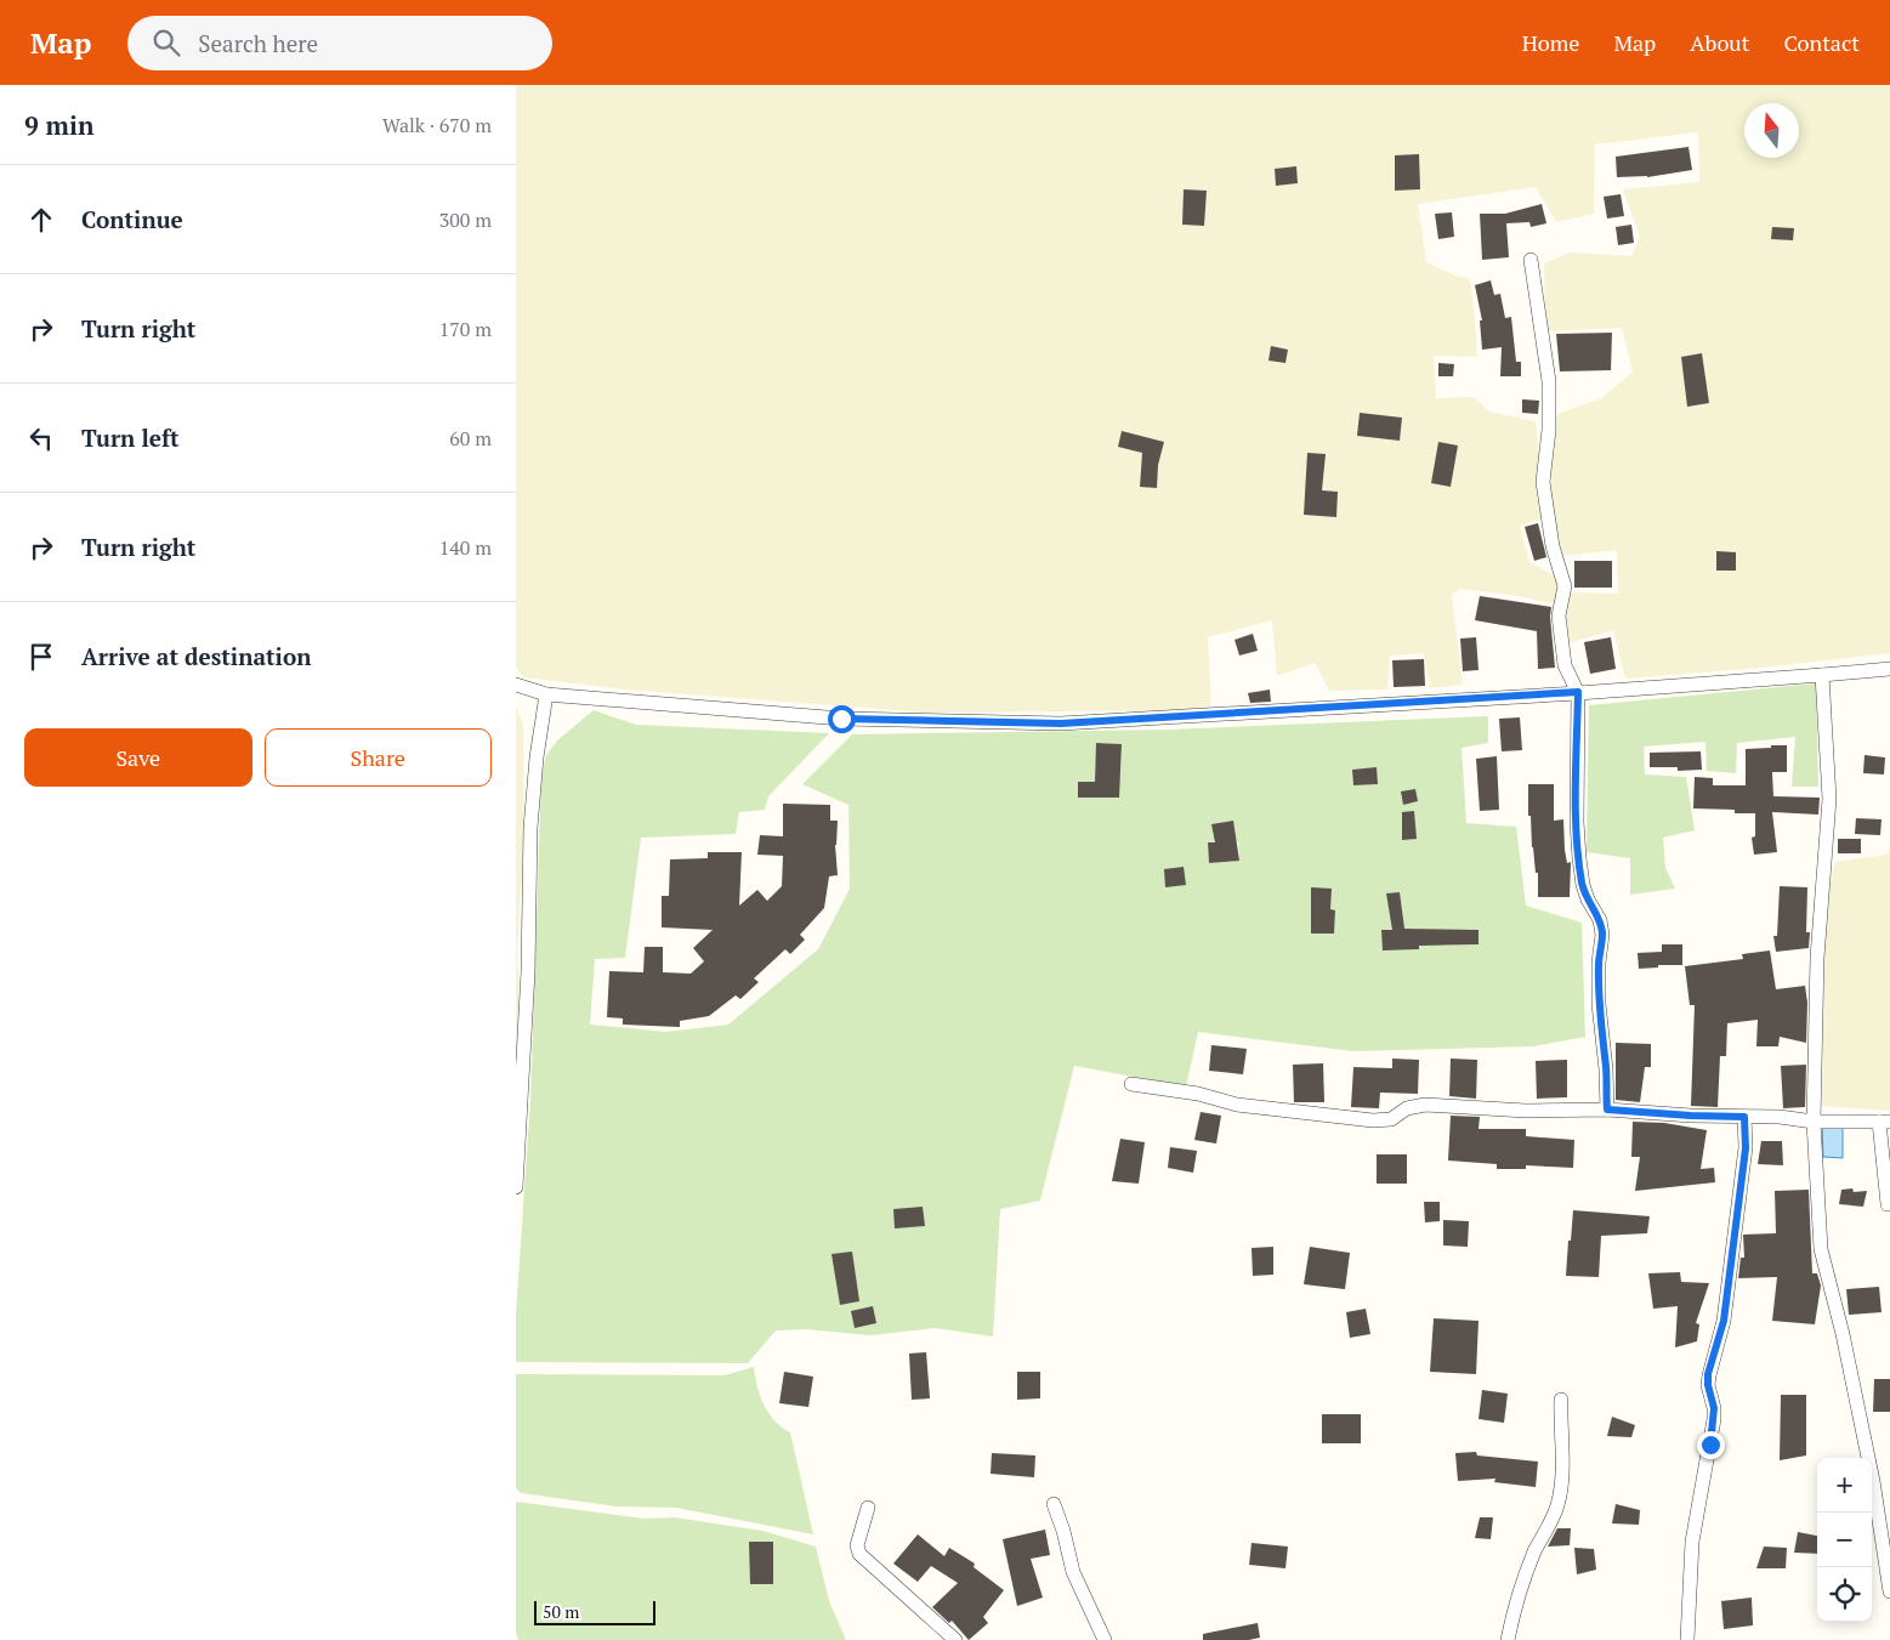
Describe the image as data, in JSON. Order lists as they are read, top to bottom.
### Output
{
  "scale_bar": "50 m",
  "north": "top",
  "page": {
    "header": "Map",
    "search": "Search here",
    "nav": [
      "Home",
      "Map",
      "About",
      "Contact"
    ],
    "heading": ["9 min", "Walk · 670 m"],
    "list": [
      ["Continue", "300 m"],
      ["Turn right", "170 m"],
      ["Turn left", "60 m"],
      ["Turn right", "140 m"],
      "Arrive at destination"
    ],
    "buttons": ["Save", "Share"],
    "map_buttons": ["+", "−"],
    "scale": "50 m"
  }
}
